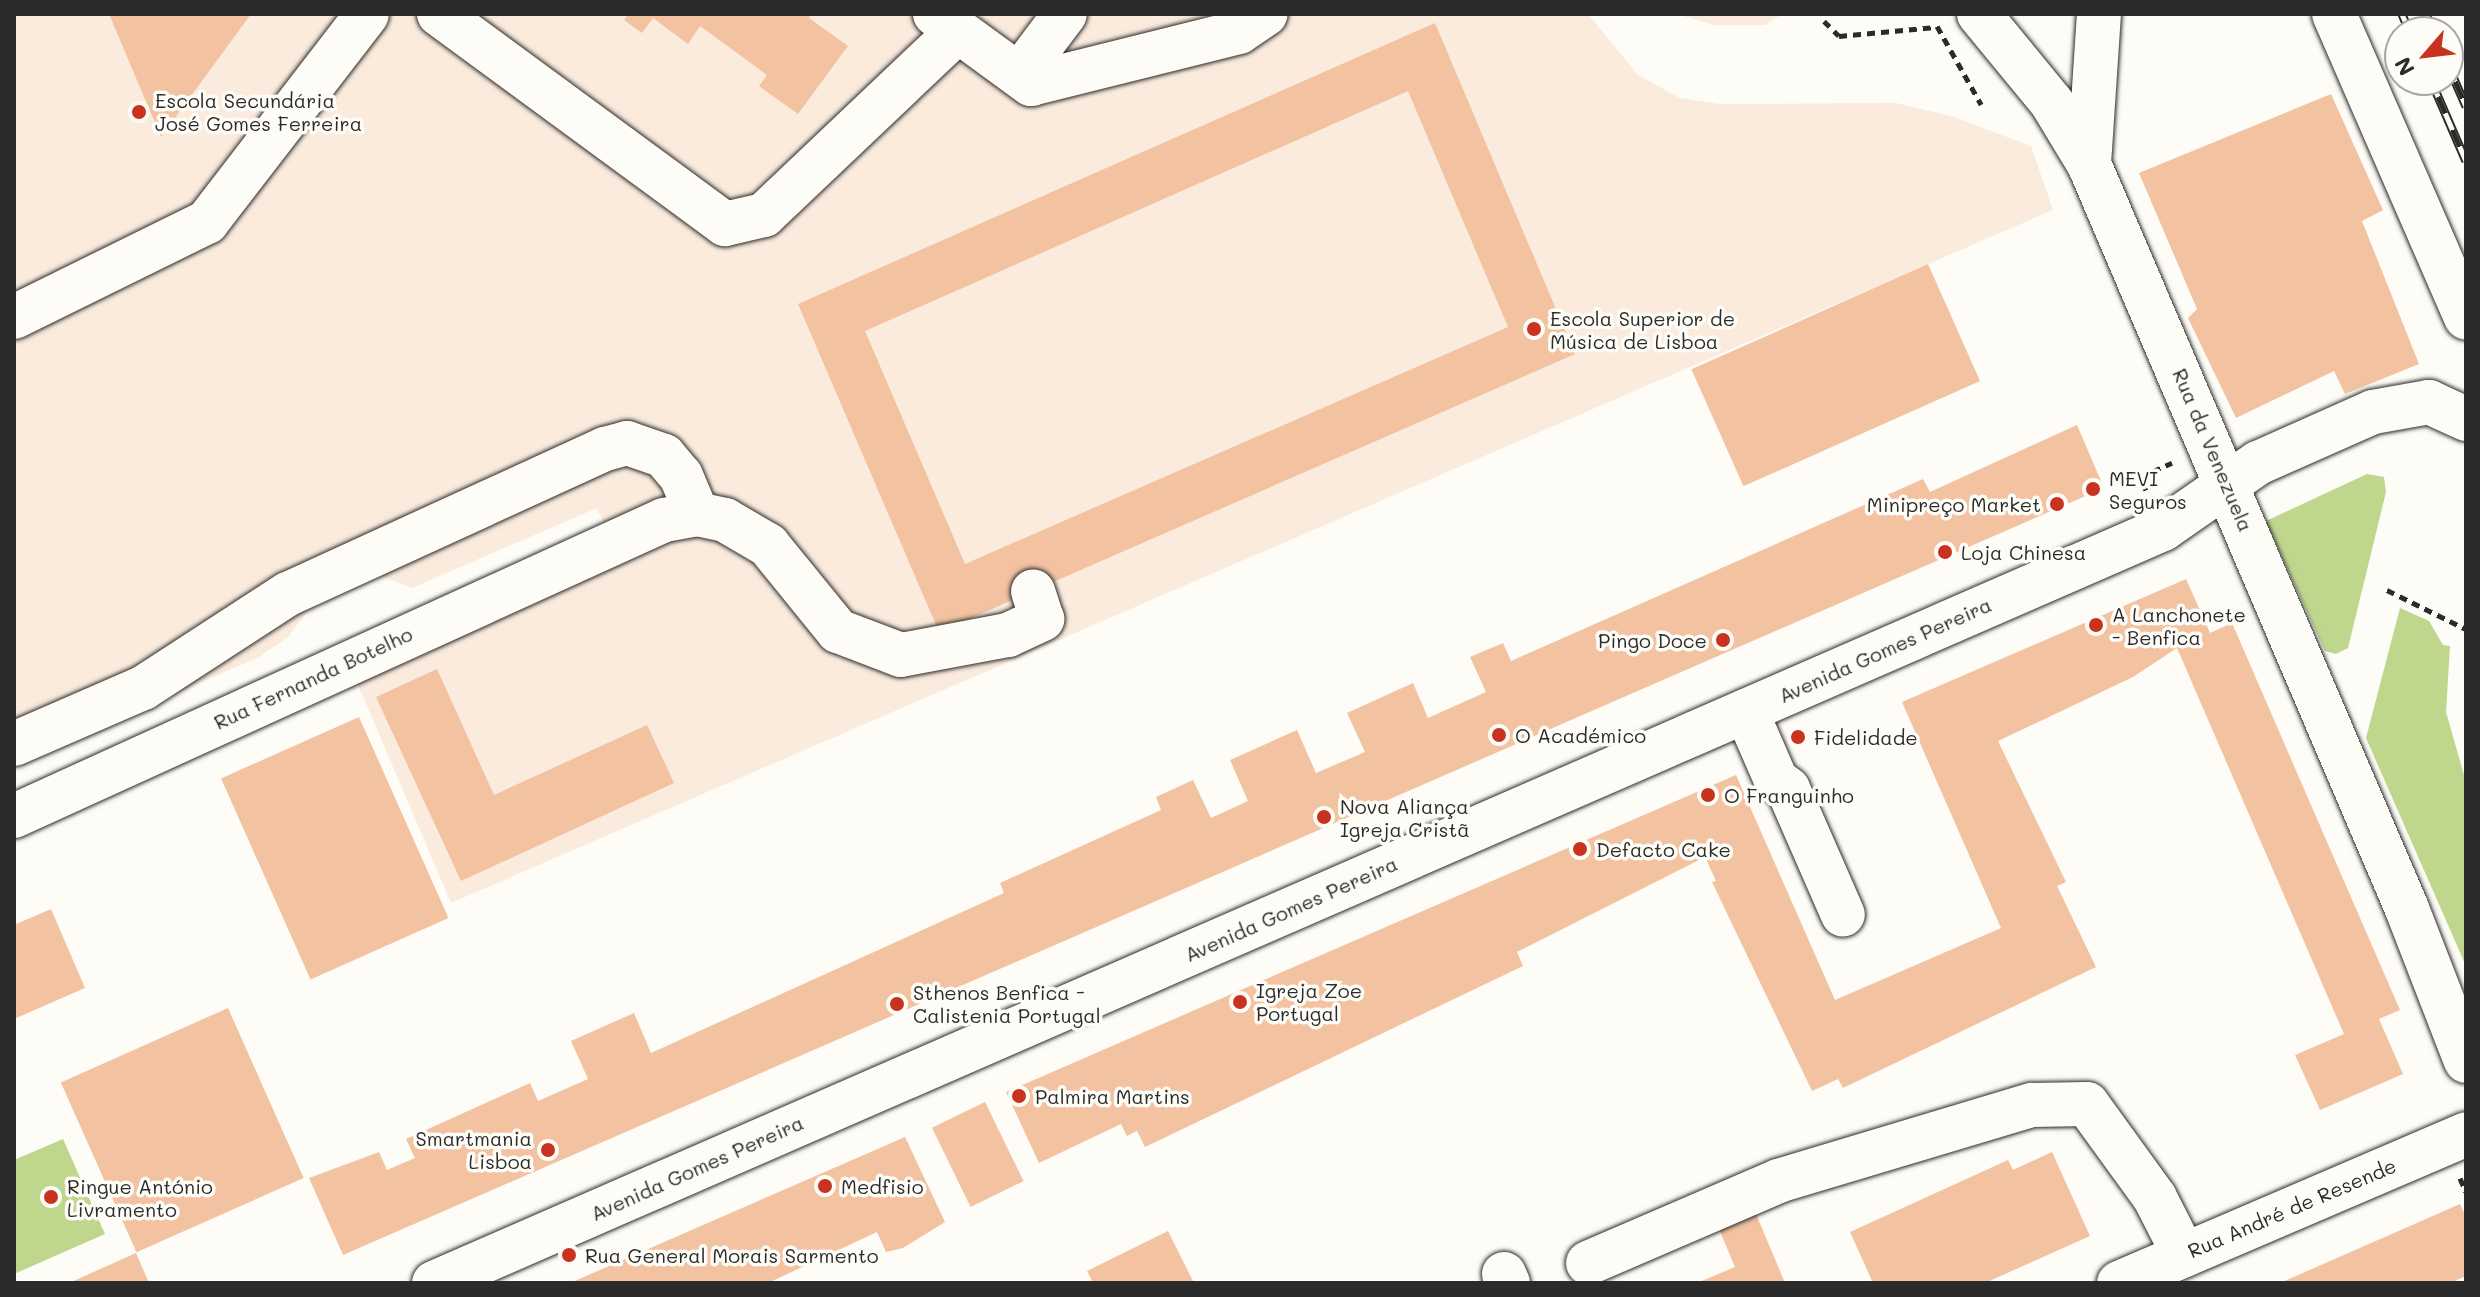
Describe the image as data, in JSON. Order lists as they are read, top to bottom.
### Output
{
  "streets": {
    "street": [
      "Rua da Venezuela",
      "Avenida Gomes Pereira",
      "Rua Fernanda Botelho",
      "Rua André de Resende"
    ]
  },
  "crossings": [
    ["Rua da Venezuela", "Avenida Gomes Pereira"]
  ],
  "places": [
    "Escola Secundária José Gomes Ferreira",
    "Escola Superior de Música de Lisboa",
    "MEVI Seguros",
    "Minipreço Market",
    "Loja Chinesa",
    "A Lanchonete - Benfica",
    "Pingo Doce",
    "O Académico",
    "Fidelidade",
    "O Franguinho",
    "Nova Aliança Igreja Cristã",
    "Defacto Cake",
    "Igreja Zoe Portugal",
    "Sthenos Benfica - Calistenia Portugal",
    "Palmira Martins",
    "Smartmania Lisboa",
    "Medfisio",
    "Ringue António Livramento",
    "Rua General Morais Sarmento"
  ],
  "north": "bottom left"
}
